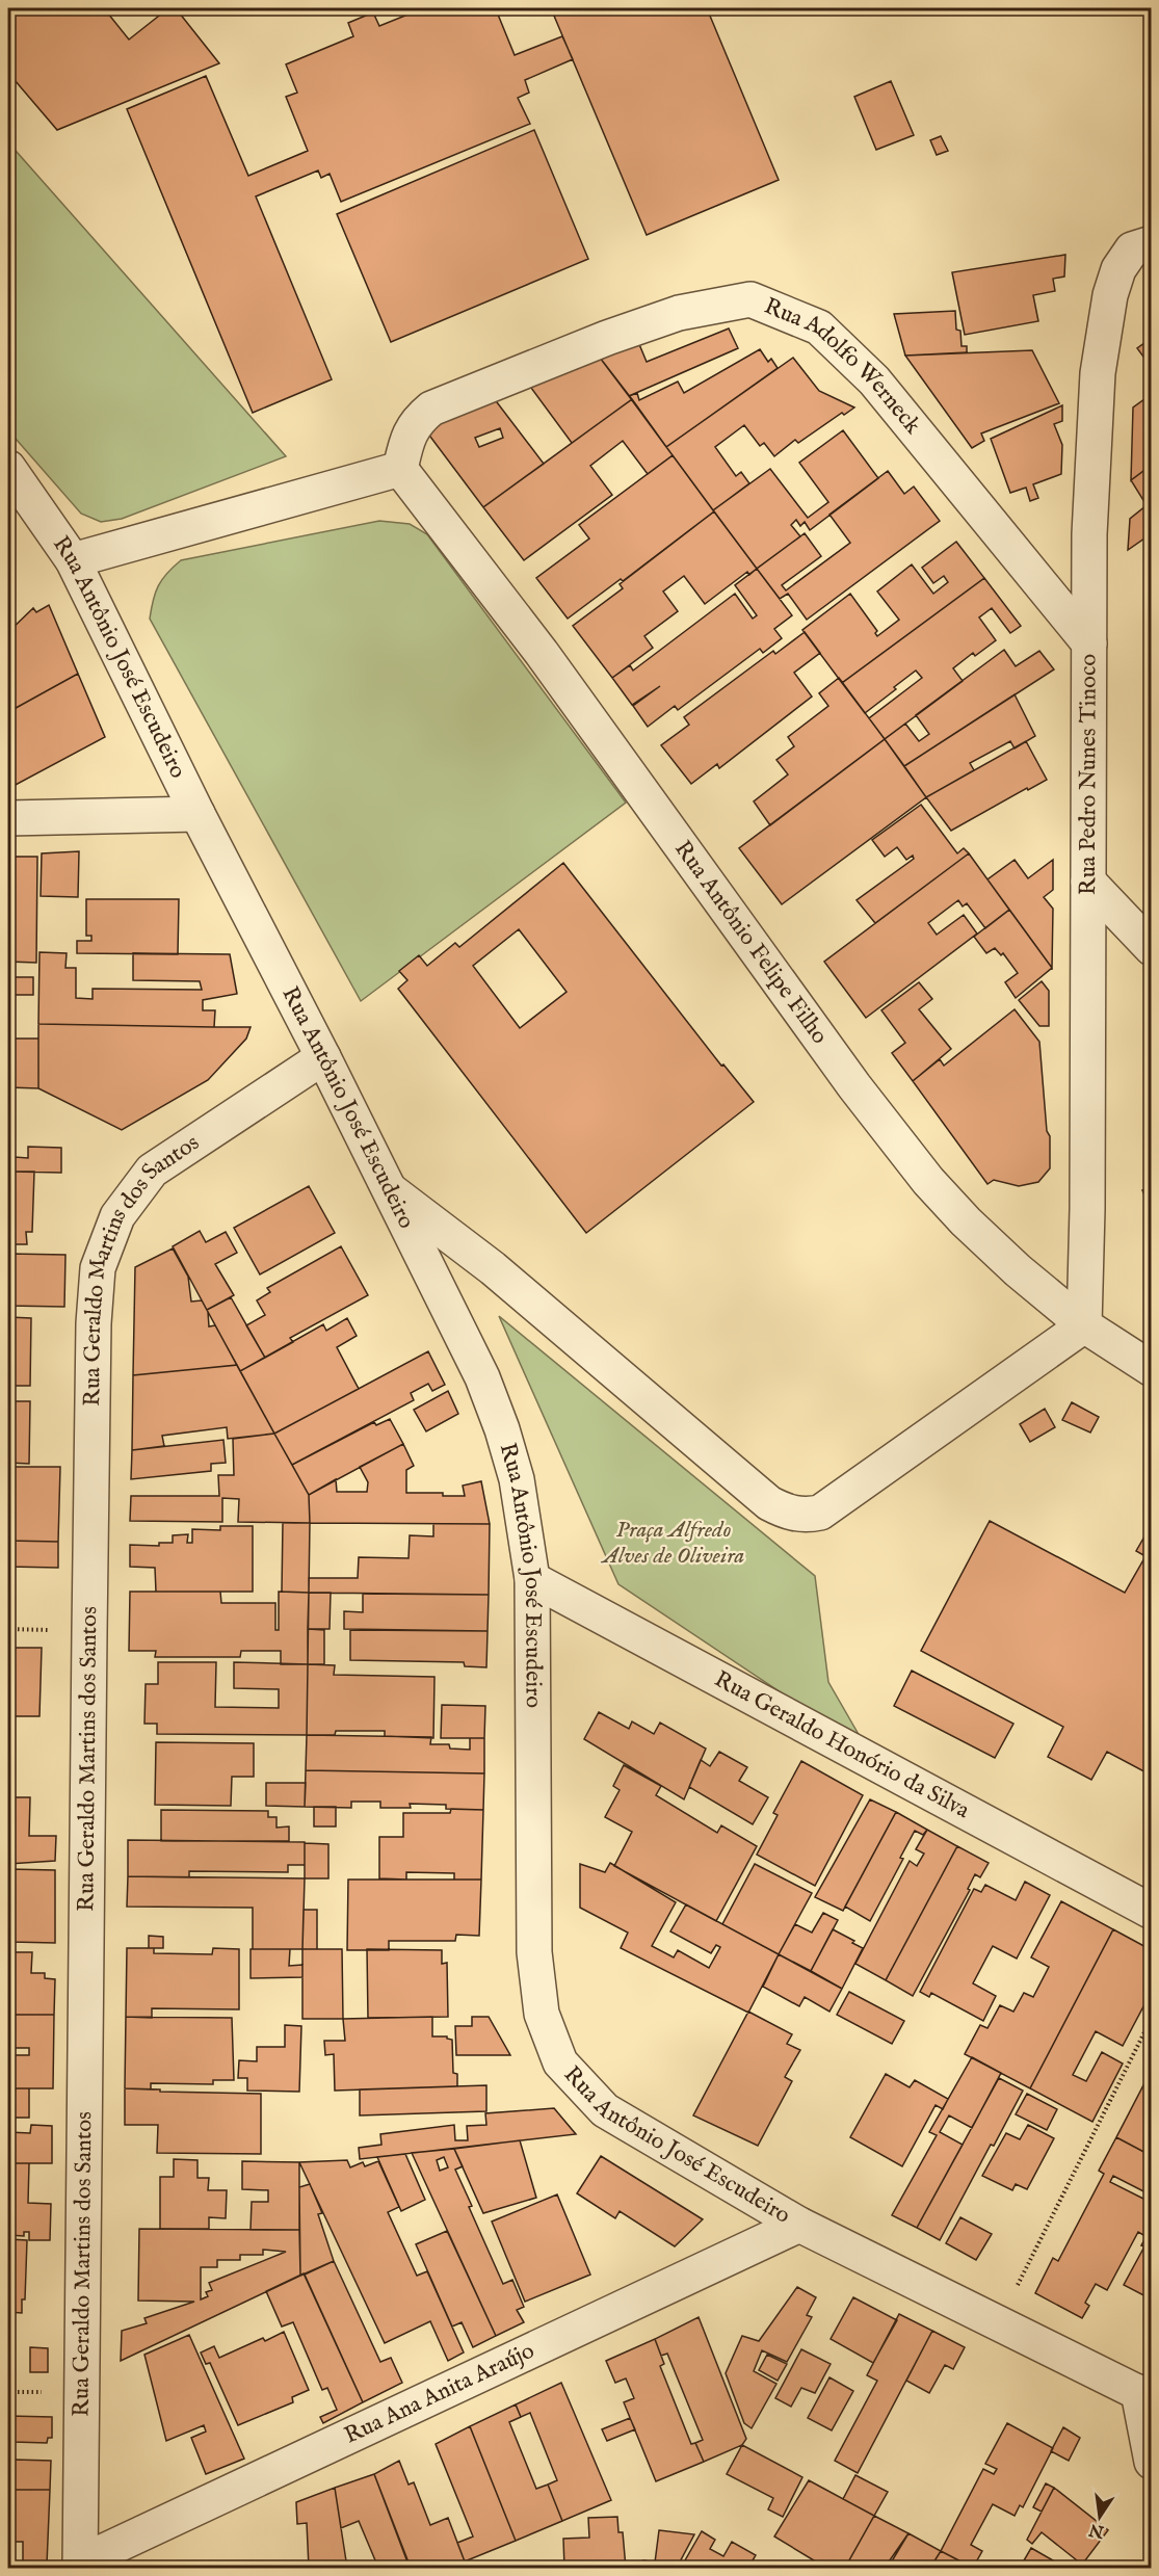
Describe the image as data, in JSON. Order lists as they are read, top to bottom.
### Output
{
  "streets": {
    "street": [
      "Rua Adolfo Werneck",
      "Rua Antônio José Escudeiro",
      "Rua Pedro Nunes Tinoco",
      "Rua Antônio Felipe Filho",
      "Rua Geraldo Martins dos Santos",
      "Rua Geraldo Honório da Silva",
      "Rua Ana Anita Araújo"
    ]
  },
  "crossings": [
    ["Rua Adolfo Werneck", "Rua Pedro Nunes Tinoco"],
    ["Rua Adolfo Werneck", "Rua Antônio Felipe Filho"],
    ["Rua Antônio José Escudeiro", "Rua Geraldo Martins dos Santos"],
    ["Rua Antônio José Escudeiro", "Rua Geraldo Honório da Silva"],
    ["Rua Antônio José Escudeiro", "Rua Ana Anita Araújo"],
    ["Rua Pedro Nunes Tinoco", "Rua Antônio Felipe Filho"],
    ["Rua Geraldo Martins dos Santos", "Rua Ana Anita Araújo"]
  ],
  "parks": ["Praça Alfredo Alves de Oliveira"],
  "north": "bottom"
}
